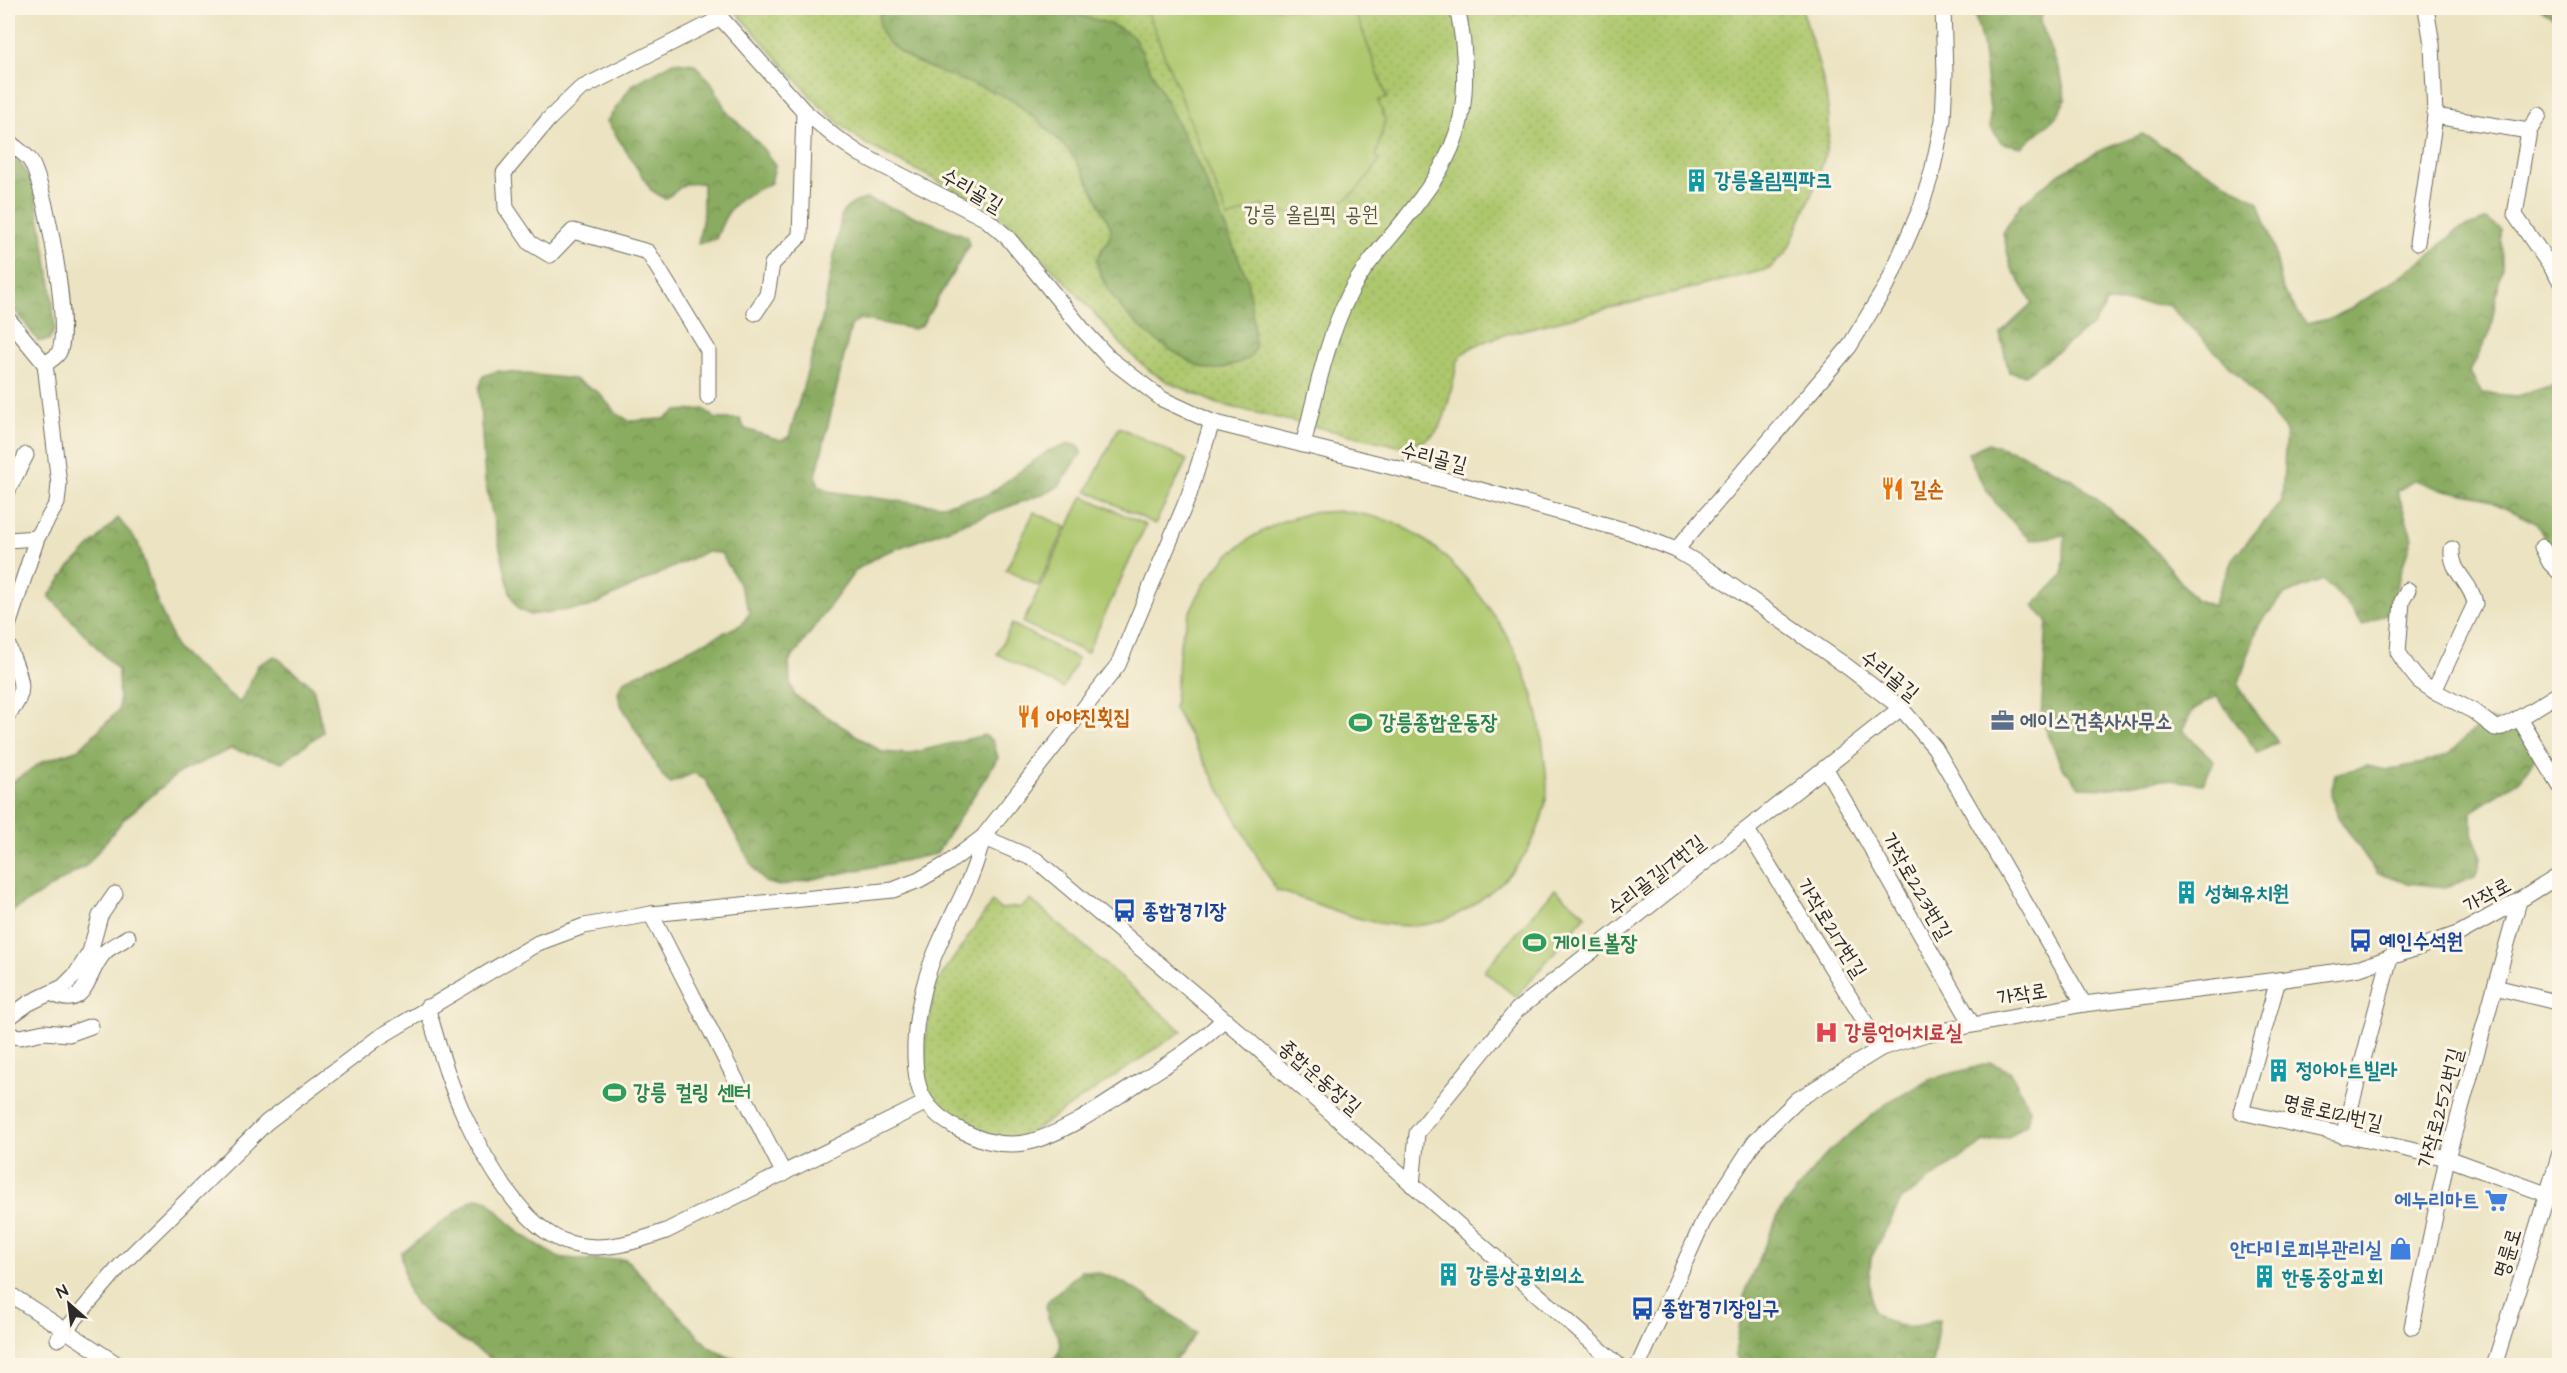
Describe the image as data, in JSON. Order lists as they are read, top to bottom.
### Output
{
  "streets": {
    "street": [
      "수리골길",
      "수리골길17번길",
      "가작로223번길",
      "가작로",
      "가작로217번길",
      "종합운동장길",
      "가작로252번길",
      "명륜로121번길",
      "명륜로"
    ]
  },
  "crossings": [
    ["수리골길", "수리골길17번길"],
    ["수리골길", "가작로"],
    ["수리골길17번길", "가작로223번길"],
    ["수리골길17번길", "가작로217번길"],
    ["수리골길17번길", "종합운동장길"],
    ["가작로223번길", "가작로"],
    ["가작로", "가작로217번길"],
    ["가작로", "가작로252번길"],
    ["가작로", "명륜로121번길"],
    ["가작로252번길", "명륜로121번길"],
    ["명륜로121번길", "명륜로"]
  ],
  "parks": ["강릉 올림픽 공원"],
  "places": {
    "building": [
      "강릉올림픽파크",
      "성혜유치원",
      "정아아트빌라",
      "강릉상공회의소",
      "한동중앙교회"
    ],
    "restaurant": ["길손", "아야진횟집"],
    "office": ["에이스건축사사무소"],
    "sports": ["강릉종합운동장", "게이트볼장", "강릉 컬링 센터"],
    "bus stop": ["종합경기장", "예인수석원", "종합경기장입구"],
    "hospital": ["강릉언어치료실"],
    "supermarket": ["에누리마트"],
    "shop": ["안다미로피부관리실"]
  },
  "north": "top left"
}
